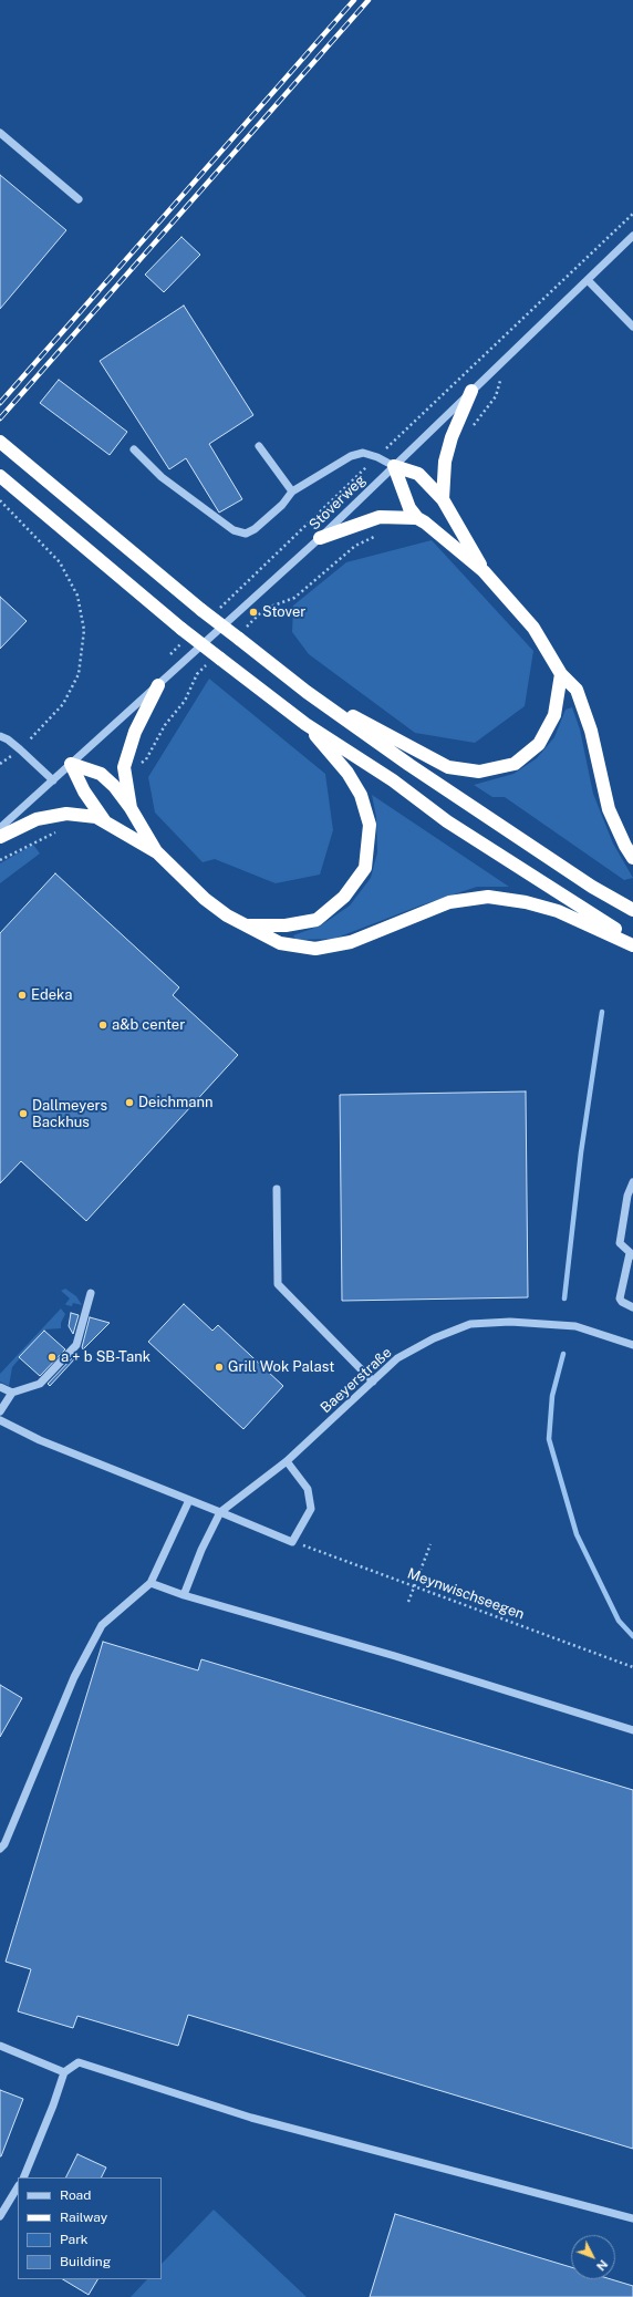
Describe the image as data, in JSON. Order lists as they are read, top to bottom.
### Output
{
  "streets": {
    "street": ["Stoverweg", "Baeyerstraße"],
    "path": ["Meynwischseegen"]
  },
  "places": [
    "Stover",
    "Edeka",
    "a&b center",
    "Deichmann",
    "Dallmeyers Backhus",
    "a + b SB-Tank",
    "Grill Wok Palast"
  ],
  "legend": [
    "Road",
    "Railway",
    "Park",
    "Building"
  ],
  "north": "bottom right"
}
